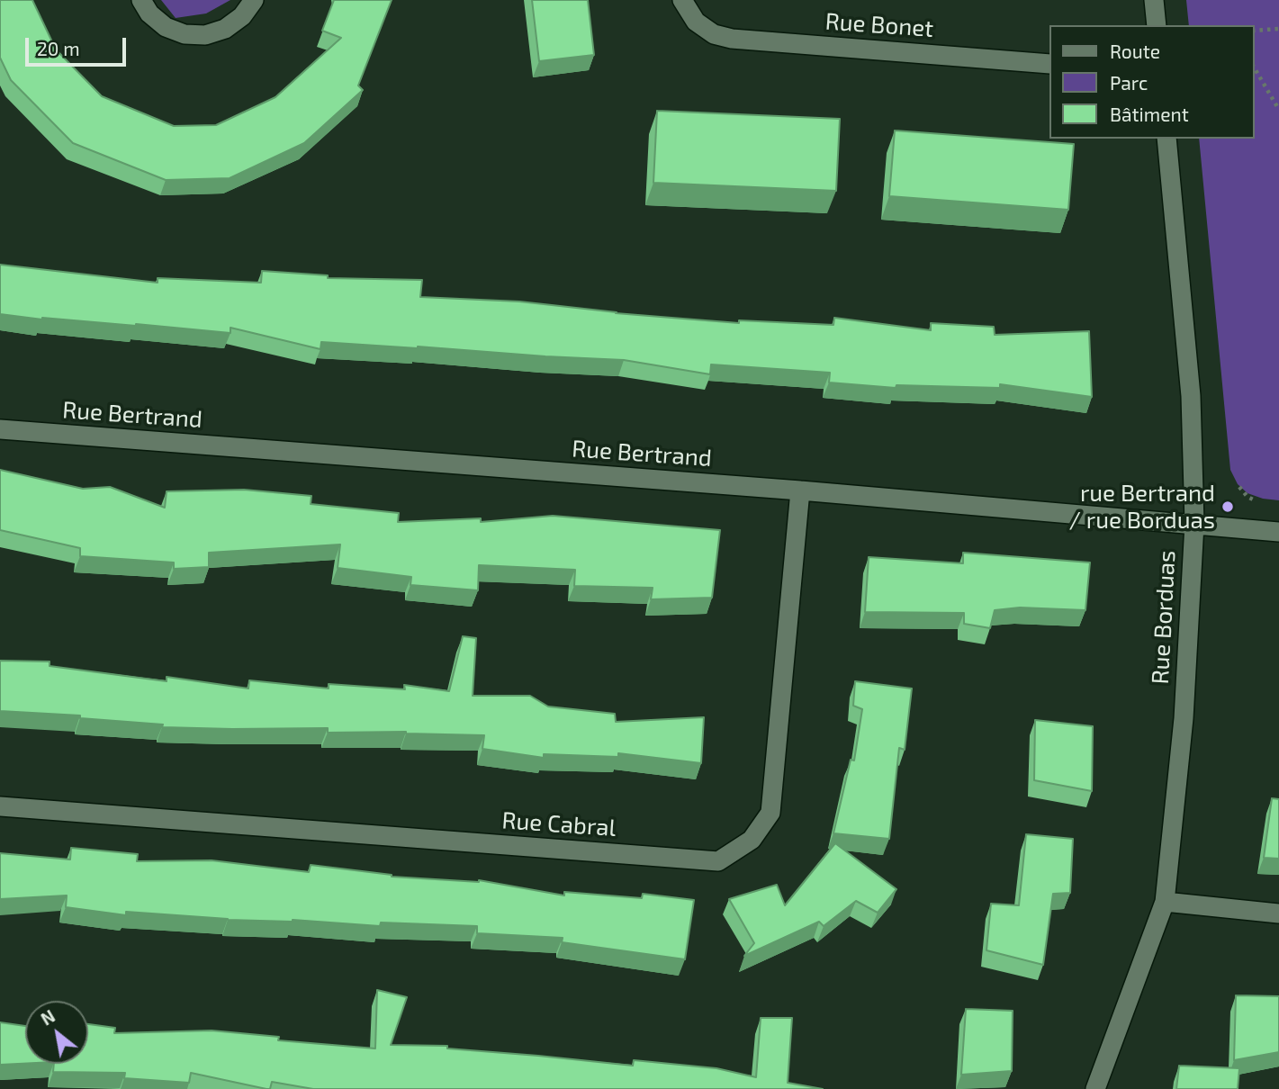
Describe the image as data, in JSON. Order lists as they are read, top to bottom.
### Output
{
  "streets": {
    "street": [
      "Rue Bonet",
      "Rue Bertrand",
      "Rue Borduas",
      "Rue Cabral"
    ]
  },
  "crossings": [
    ["Rue Bertrand", "Rue Borduas"],
    ["Rue Bertrand", "Rue Cabral"]
  ],
  "places": ["rue Bertrand / rue Borduas"],
  "legend": ["Route", "Parc", "Bâtiment"],
  "scale_bar": "20 m",
  "north": "top left"
}
